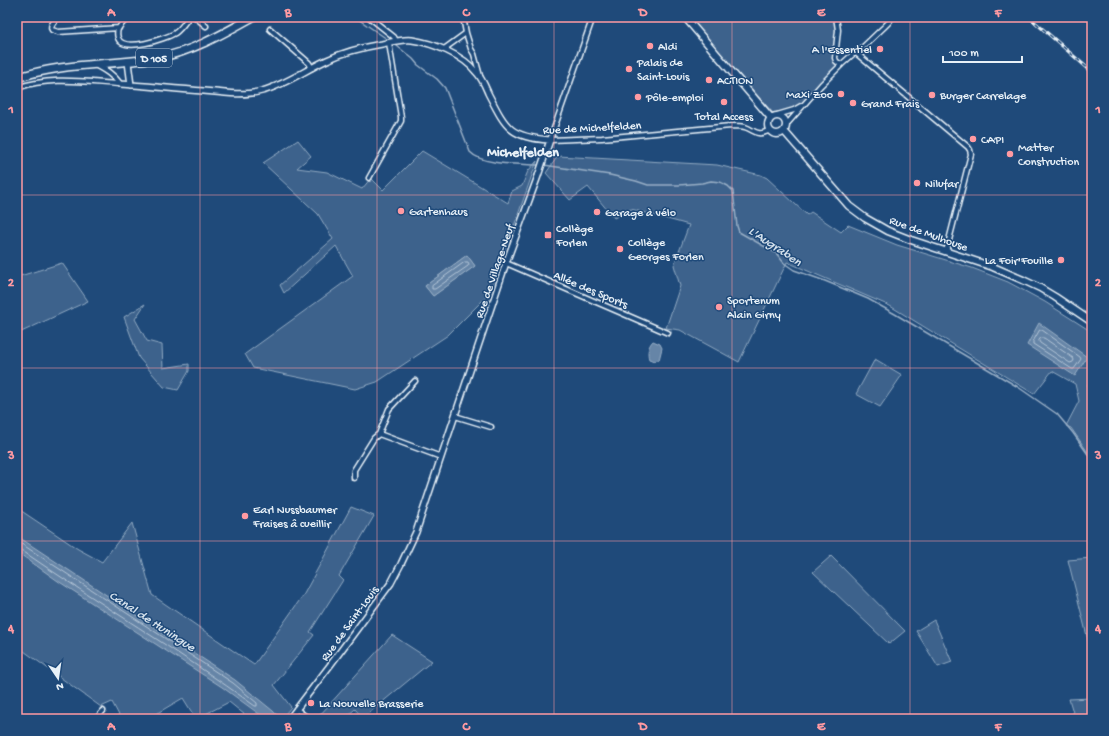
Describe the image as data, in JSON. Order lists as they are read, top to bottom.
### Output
{
  "streets": {
    "main road": ["D 105", "Rue de Mulhouse"],
    "street": [
      "Rue de Michelfelden",
      "Rue de Village-Neuf",
      "Allée des Sports",
      "Rue de Saint-Louis"
    ]
  },
  "crossings": [
    ["Rue de Michelfelden", "Rue de Mulhouse"],
    ["Rue de Michelfelden", "Rue de Village-Neuf"],
    ["Rue de Village-Neuf", "Allée des Sports"],
    ["Rue de Village-Neuf", "Rue de Saint-Louis"]
  ],
  "districts": ["Michelfelden"],
  "water": ["L'Augraben", "Canal de Huningue"],
  "places": {
    "other": [
      "Aldi",
      "A l'Essentiel",
      "Palais de Saint-Louis",
      "ACTION",
      "Maxi Zoo",
      "Burger Carrelage",
      "Pôle-emploi",
      "Total Access",
      "Grand Frais",
      "CAPI",
      "Matter Construction",
      "Nilufar",
      "Gartenhaus",
      "Garage à vélo",
      "Collège Georges Forlen",
      "La Foir'Fouille",
      "Sportenum Alain Girny",
      "Earl Nussbaumer Fraises â cueillir",
      "La Nouvelle Brasserie"
    ],
    "transit": ["Collège Forlen"]
  },
  "scale_bar": "100 m",
  "north": "bottom",
  "grid": {
    "columns": [
      "A",
      "B",
      "C",
      "D",
      "E",
      "F"
    ],
    "rows": [
      "1",
      "2",
      "3",
      "4"
    ]
  }
}
